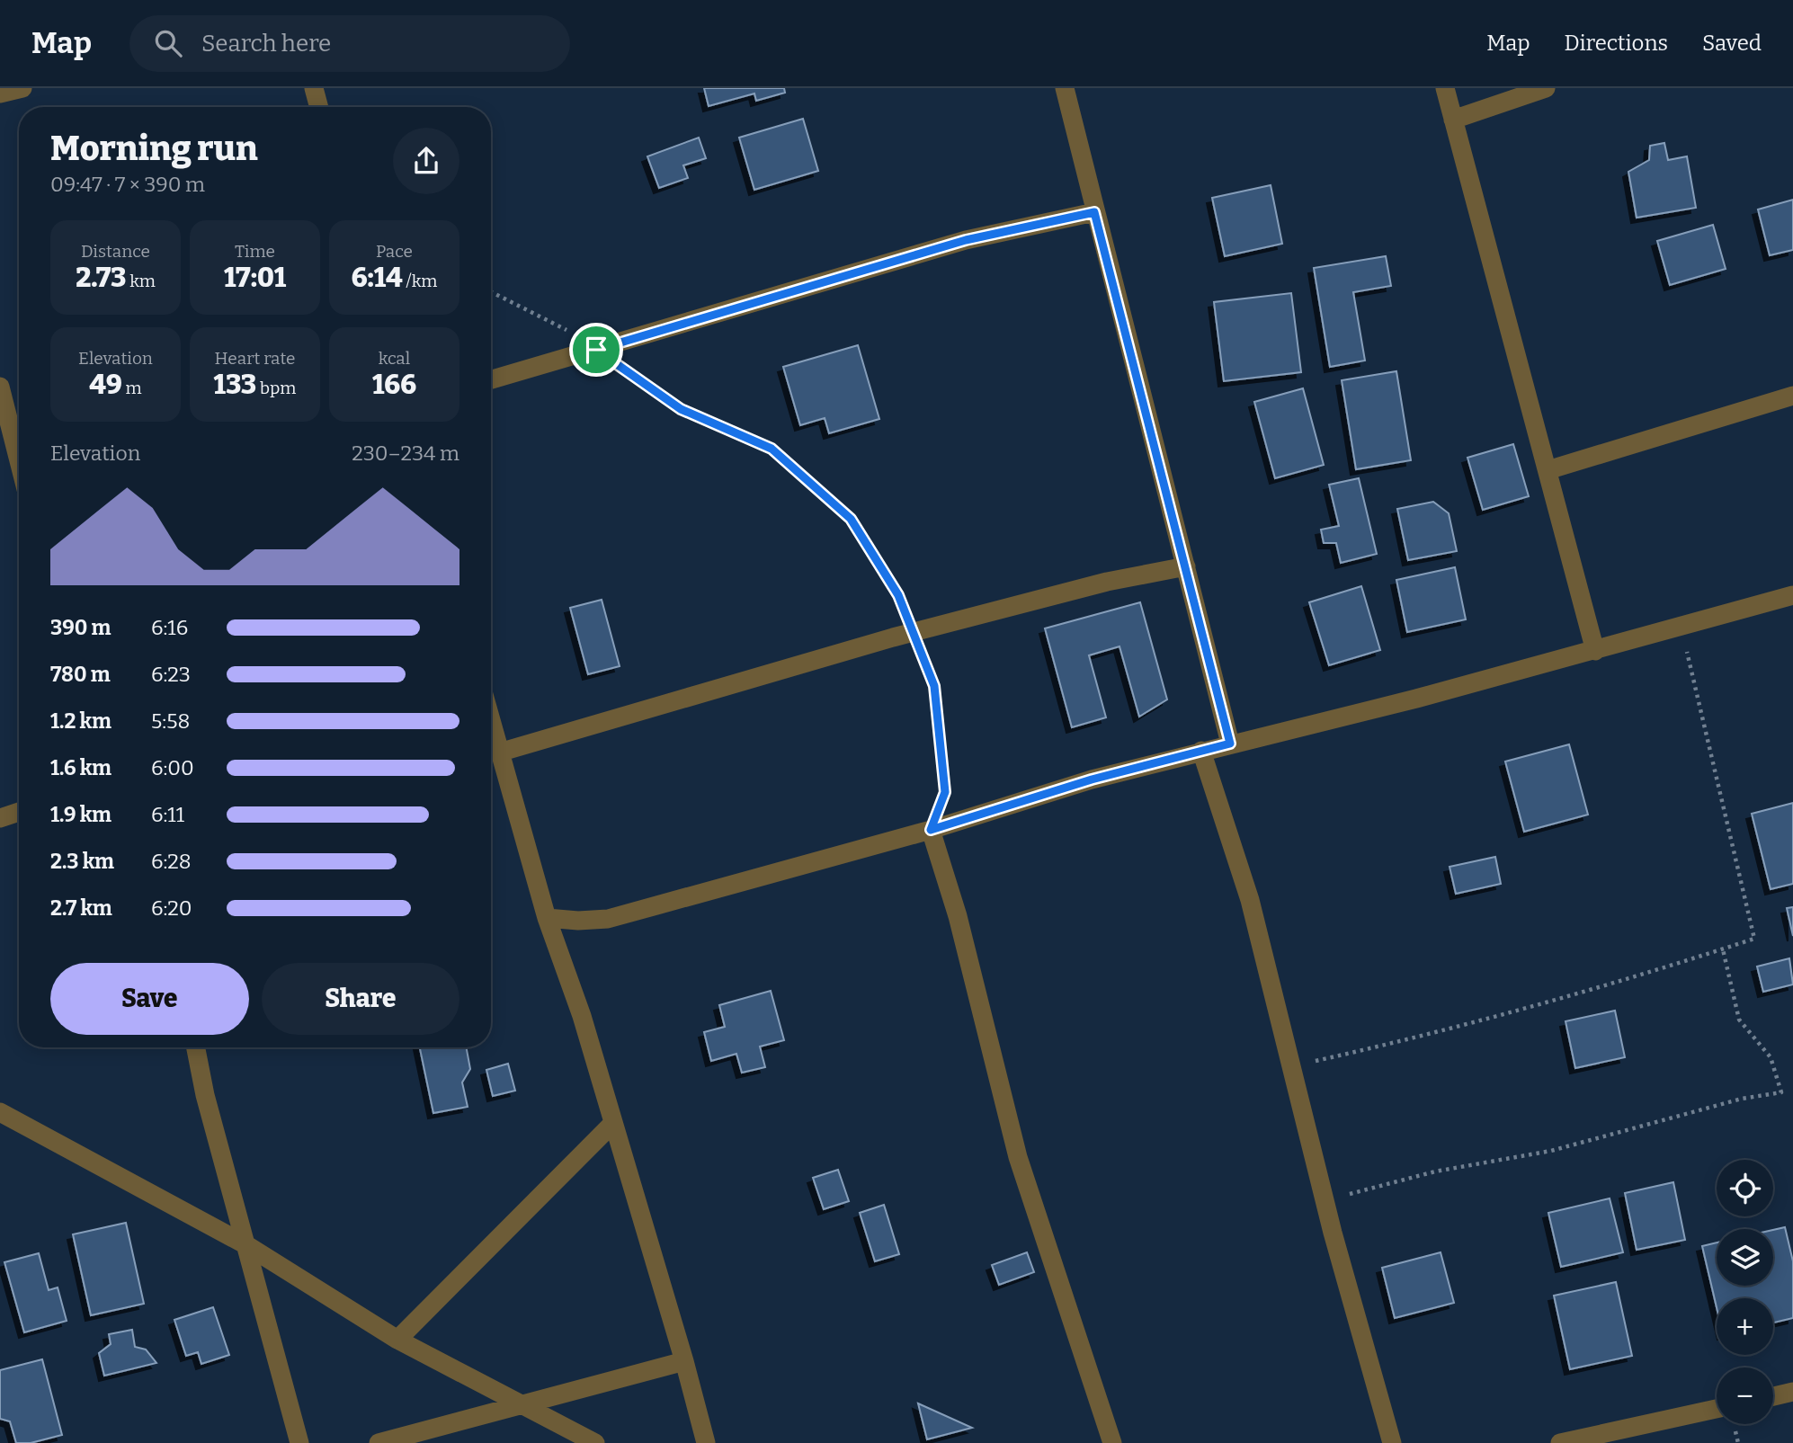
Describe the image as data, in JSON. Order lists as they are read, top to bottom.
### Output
{
  "page": {
    "header": "Map",
    "search": "Search here",
    "nav": ["Map", "Directions", "Saved"],
    "heading": ["Morning run", "09:47 · 7 × 390 m"],
    "stats": [
      ["Distance", "2.73 km"],
      ["Time", "17:01"],
      ["Pace", "6:14 /km"],
      ["Elevation", "49 m"],
      ["Heart rate", "133 bpm"],
      ["kcal", "166"]
    ],
    "chart": ["Elevation", "230–234 m"],
    "list": [
      {
        "name": "390 m",
        "note": "6:16"
      },
      {
        "name": "780 m",
        "note": "6:23"
      },
      {
        "name": "1.2 km",
        "note": "5:58"
      },
      {
        "name": "1.6 km",
        "note": "6:00"
      },
      {
        "name": "1.9 km",
        "note": "6:11"
      },
      {
        "name": "2.3 km",
        "note": "6:28"
      },
      {
        "name": "2.7 km",
        "note": "6:20"
      }
    ],
    "buttons": ["Save", "Share"],
    "map_buttons": ["+", "−"]
  }
}
